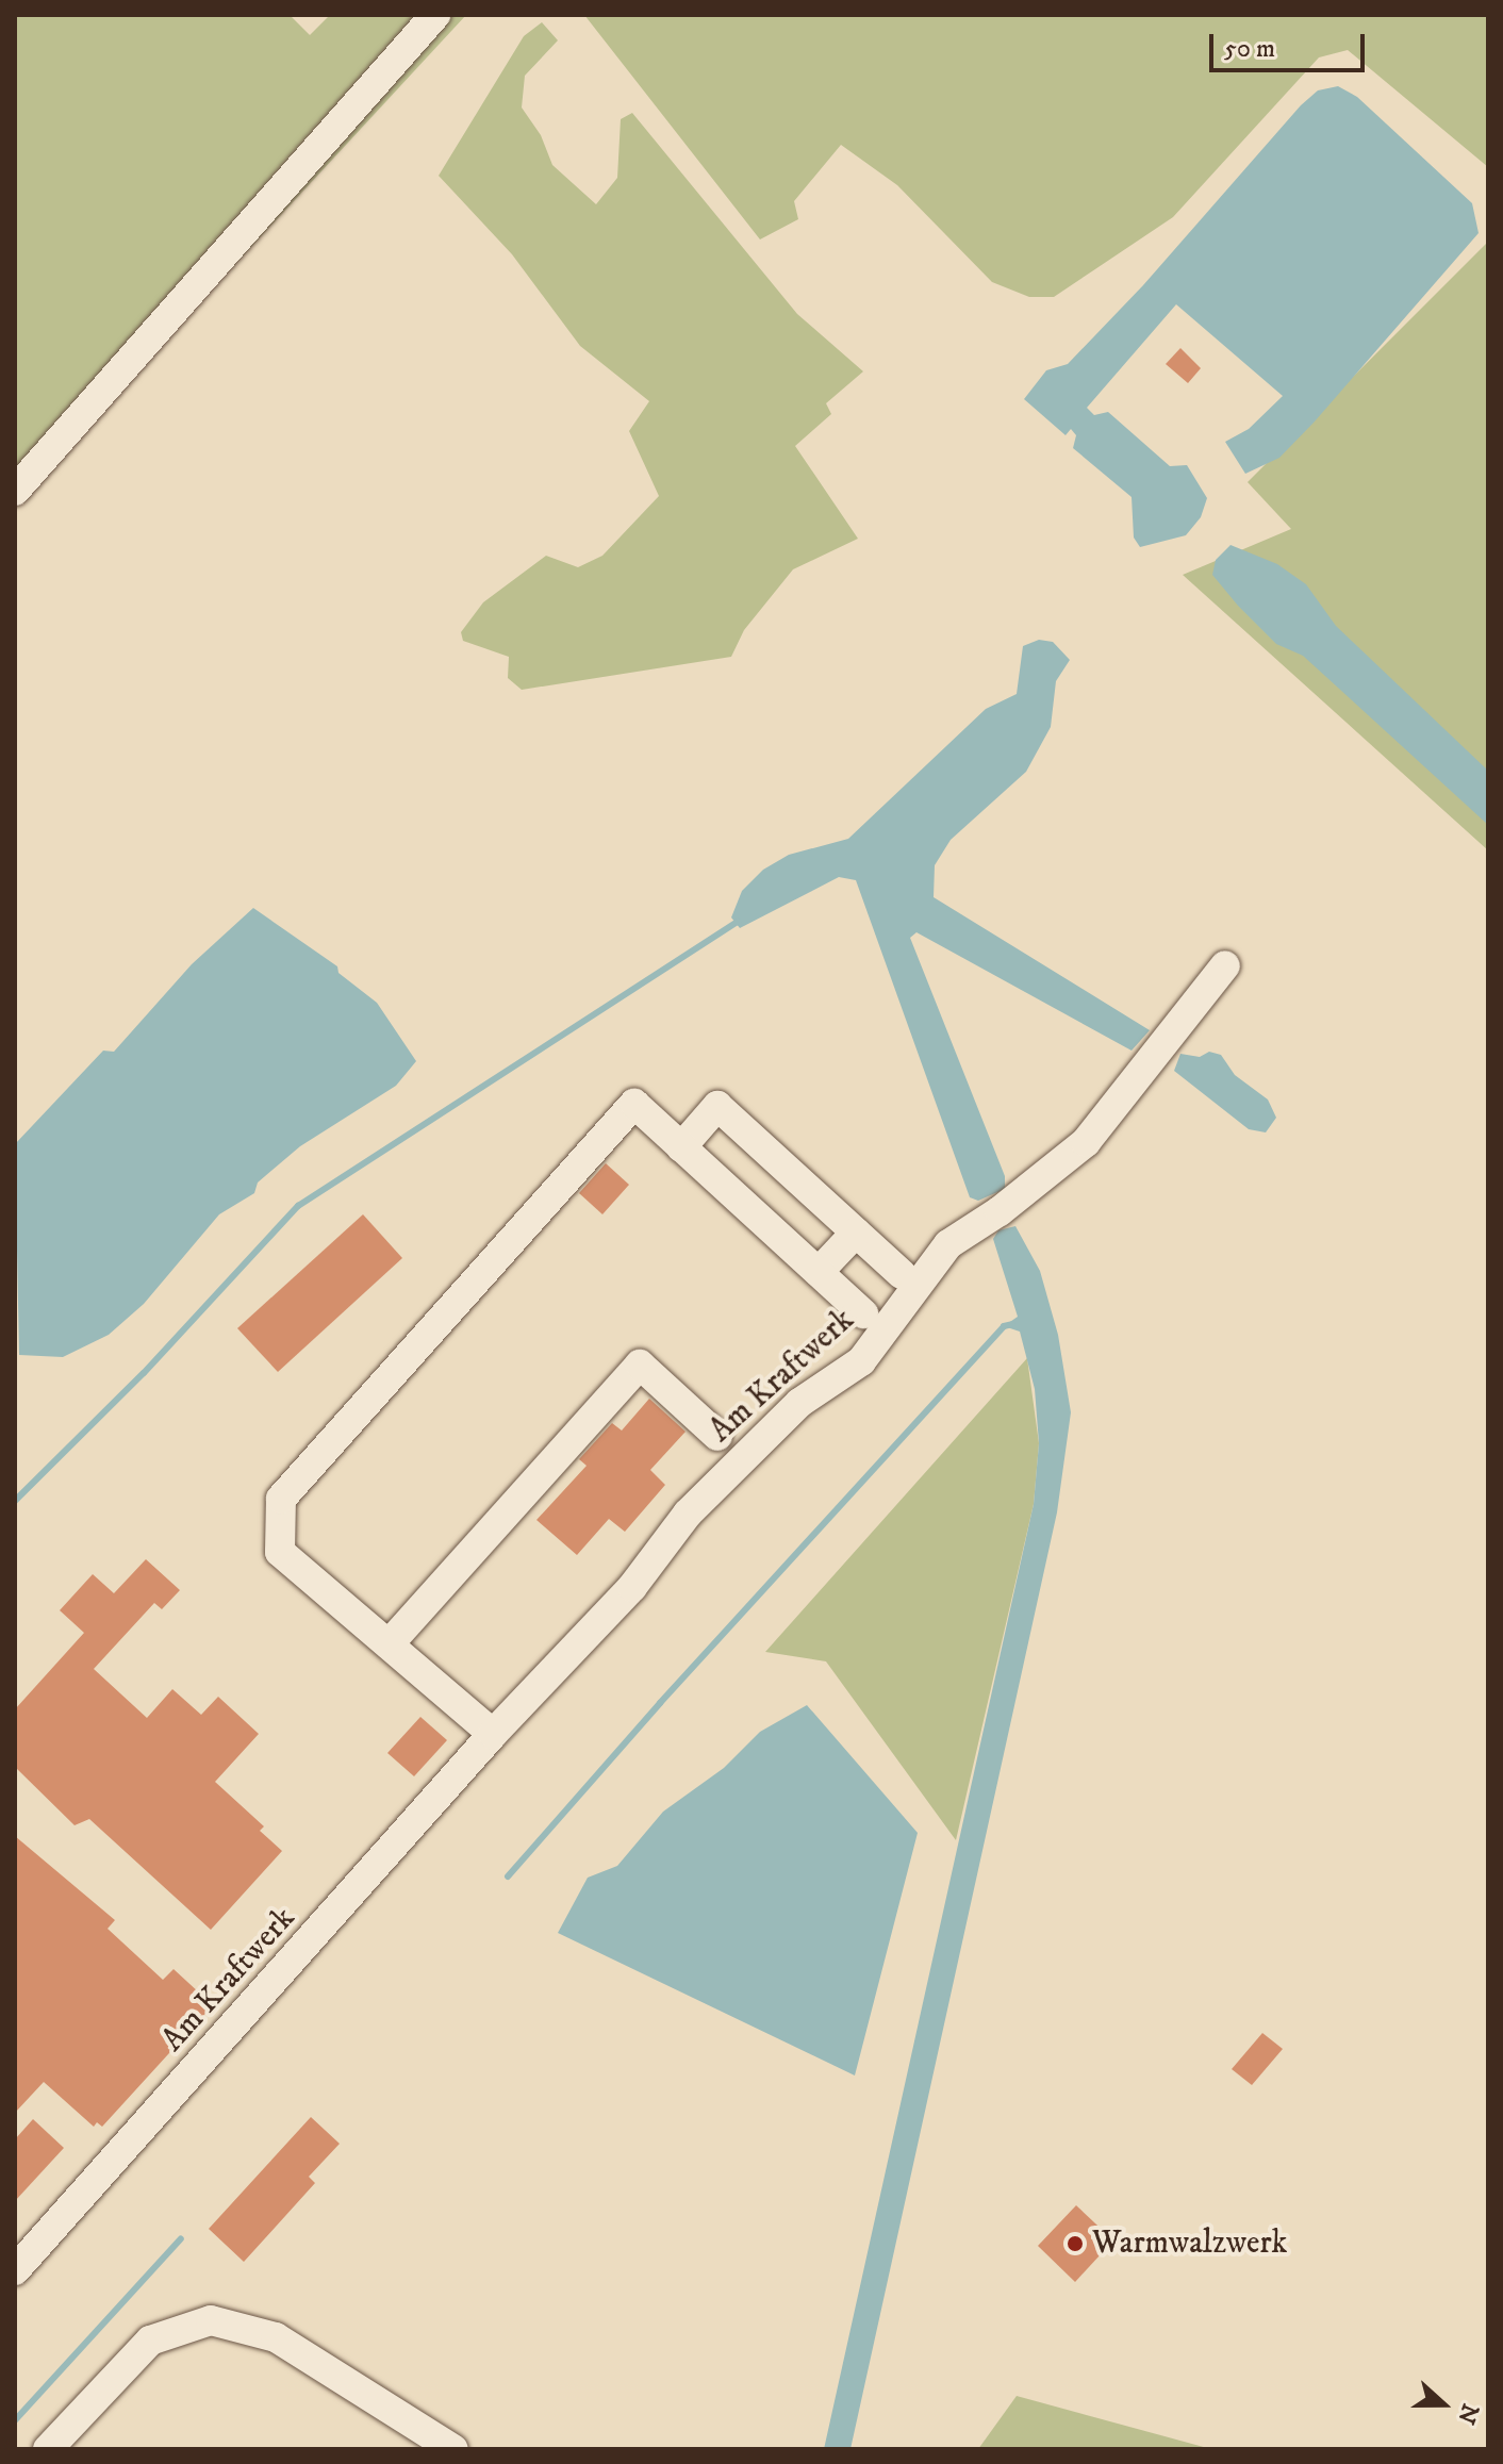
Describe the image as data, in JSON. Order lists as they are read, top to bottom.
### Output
{
  "streets": {
    "street": ["Am Kraftwerk"]
  },
  "places": ["Warmwalzwerk"],
  "scale_bar": "50 m",
  "north": "right"
}
